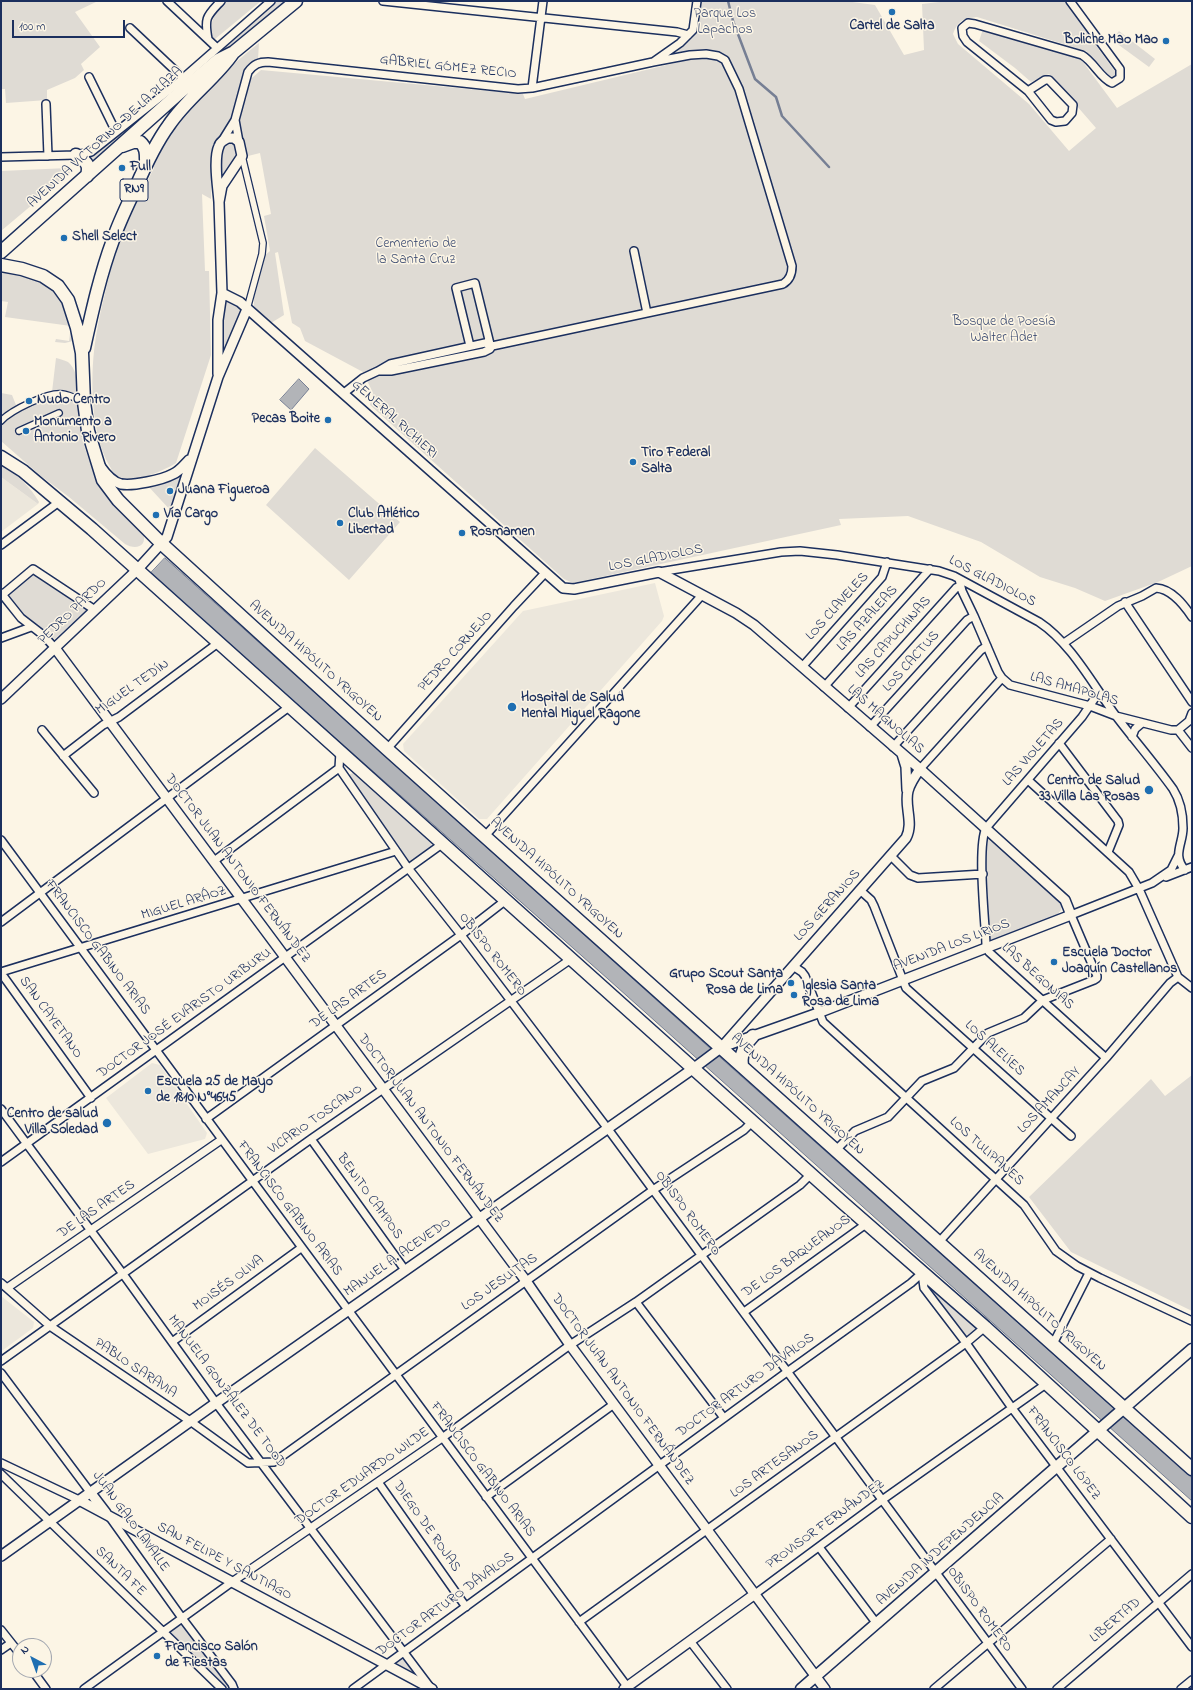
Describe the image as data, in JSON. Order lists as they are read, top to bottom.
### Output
{
  "streets": {
    "highway": ["AVENIDA VICTORINO DE LA PLAZA", "RN9", "AVENIDA HIPÓLITO YRIGOYEN"],
    "main road": ["AVENIDA INDEPENDENCIA"],
    "street": [
      "GABRIEL GÓMEZ RECIO",
      "GENERAL RICHIERI",
      "LOS GLADIOLOS",
      "LOS CLAVELES",
      "PEDRO PARDO",
      "LAS AZALEAS",
      "LAS CAPUCHINAS",
      "PEDRO CORNEJO",
      "LOS CACTUS",
      "MIGUEL TEDÍN",
      "LAS AMAPOLAS",
      "LAS MAGNOLIAS",
      "LAS VIOLETAS",
      "DOCTOR JUAN ANTONIO FERNÁNDEZ",
      "MIGUEL ARÁOZ",
      "LOS GERANIOS",
      "AVENIDA LOS LIRIOS",
      "FRANCISCO GABINO ARIAS",
      "OBISPO ROMERO",
      "LAS BEGONIAS",
      "DE LAS ARTES",
      "DOCTOR JOSÉ EVARISTO URIBURU",
      "SAN CAYETANO",
      "LOS ALELÍES",
      "LOS AMANCAY",
      "VICARIO TOSCANO",
      "LOS TULIPANES",
      "BENITO CAMPOS",
      "DE LOS BAQUEANOS",
      "MANUEL A. ACEVEDO",
      "LOS JESUITAS",
      "MOISÉS OLIVA",
      "PABLO SARAVIA",
      "DOCTOR ARTURO DÁVALOS",
      "MANUELA GONZÁLEZ DE TOOD",
      "FRANCISCO LÓPEZ",
      "LOS ARTESANOS",
      "DOCTOR EDUARDO WILDE",
      "JUAN GALO LAVALLE",
      "PROVISOR FERNÁNDEZ",
      "DIEGO DE ROJAS",
      "SAN FELIPE Y SANTIAGO",
      "SANTA FE",
      "LIBERTAD"
    ]
  },
  "crossings": [
    ["AVENIDA VICTORINO DE LA PLAZA", "AVENIDA HIPÓLITO YRIGOYEN"],
    ["GENERAL RICHIERI", "LOS GLADIOLOS"],
    ["GENERAL RICHIERI", "PEDRO CORNEJO"],
    ["LOS GLADIOLOS", "LOS CLAVELES"],
    ["LOS GLADIOLOS", "LAS AZALEAS"],
    ["LOS GLADIOLOS", "LAS CAPUCHINAS"],
    ["LOS GLADIOLOS", "PEDRO CORNEJO"],
    ["LOS GLADIOLOS", "LAS AMAPOLAS"],
    ["LOS GLADIOLOS", "LAS MAGNOLIAS"],
    ["LOS GLADIOLOS", "LAS VIOLETAS"],
    ["LOS GLADIOLOS", "AVENIDA LOS LIRIOS"],
    ["LOS CLAVELES", "LAS MAGNOLIAS"],
    ["PEDRO PARDO", "AVENIDA HIPÓLITO YRIGOYEN"],
    ["PEDRO PARDO", "DOCTOR JUAN ANTONIO FERNÁNDEZ"],
    ["LAS AZALEAS", "LAS MAGNOLIAS"],
    ["LAS CAPUCHINAS", "LAS MAGNOLIAS"],
    ["PEDRO CORNEJO", "AVENIDA HIPÓLITO YRIGOYEN"],
    ["AVENIDA HIPÓLITO YRIGOYEN", "LOS GERANIOS"],
    ["AVENIDA HIPÓLITO YRIGOYEN", "AVENIDA LOS LIRIOS"],
    ["AVENIDA HIPÓLITO YRIGOYEN", "LOS AMANCAY"],
    ["AVENIDA HIPÓLITO YRIGOYEN", "MANUEL A. ACEVEDO"],
    ["AVENIDA HIPÓLITO YRIGOYEN", "AVENIDA INDEPENDENCIA"],
    ["LOS CACTUS", "LAS MAGNOLIAS"],
    ["MIGUEL TEDÍN", "DOCTOR JUAN ANTONIO FERNÁNDEZ"],
    ["LAS AMAPOLAS", "LAS VIOLETAS"],
    ["LAS MAGNOLIAS", "LAS VIOLETAS"],
    ["LAS MAGNOLIAS", "LOS GERANIOS"],
    ["LAS MAGNOLIAS", "AVENIDA LOS LIRIOS"],
    ["LAS MAGNOLIAS", "LAS BEGONIAS"],
    ["LAS VIOLETAS", "LAS BEGONIAS"],
    ["DOCTOR JUAN ANTONIO FERNÁNDEZ", "MIGUEL ARÁOZ"],
    ["DOCTOR JUAN ANTONIO FERNÁNDEZ", "DE LAS ARTES"],
    ["DOCTOR JUAN ANTONIO FERNÁNDEZ", "DOCTOR JOSÉ EVARISTO URIBURU"],
    ["DOCTOR JUAN ANTONIO FERNÁNDEZ", "VICARIO TOSCANO"],
    ["DOCTOR JUAN ANTONIO FERNÁNDEZ", "MANUEL A. ACEVEDO"],
    ["DOCTOR JUAN ANTONIO FERNÁNDEZ", "LOS JESUITAS"],
    ["DOCTOR JUAN ANTONIO FERNÁNDEZ", "DOCTOR ARTURO DÁVALOS"],
    ["DOCTOR JUAN ANTONIO FERNÁNDEZ", "LOS ARTESANOS"],
    ["DOCTOR JUAN ANTONIO FERNÁNDEZ", "DOCTOR EDUARDO WILDE"],
    ["DOCTOR JUAN ANTONIO FERNÁNDEZ", "PROVISOR FERNÁNDEZ"],
    ["DOCTOR JUAN ANTONIO FERNÁNDEZ", "AVENIDA INDEPENDENCIA"],
    ["MIGUEL ARÁOZ", "FRANCISCO GABINO ARIAS"],
    ["MIGUEL ARÁOZ", "OBISPO ROMERO"],
    ["MIGUEL ARÁOZ", "SAN CAYETANO"],
    ["LOS GERANIOS", "AVENIDA LOS LIRIOS"],
    ["LOS GERANIOS", "LOS ALELÍES"],
    ["LOS GERANIOS", "LOS TULIPANES"],
    ["LOS GERANIOS", "MANUEL A. ACEVEDO"],
    ["AVENIDA LOS LIRIOS", "LAS BEGONIAS"],
    ["AVENIDA LOS LIRIOS", "LOS ALELÍES"],
    ["AVENIDA LOS LIRIOS", "LOS TULIPANES"],
    ["AVENIDA LOS LIRIOS", "MANUEL A. ACEVEDO"],
    ["FRANCISCO GABINO ARIAS", "DE LAS ARTES"],
    ["FRANCISCO GABINO ARIAS", "DOCTOR JOSÉ EVARISTO URIBURU"],
    ["FRANCISCO GABINO ARIAS", "VICARIO TOSCANO"],
    ["FRANCISCO GABINO ARIAS", "MANUEL A. ACEVEDO"],
    ["FRANCISCO GABINO ARIAS", "LOS JESUITAS"],
    ["FRANCISCO GABINO ARIAS", "MOISÉS OLIVA"],
    ["FRANCISCO GABINO ARIAS", "DOCTOR ARTURO DÁVALOS"],
    ["FRANCISCO GABINO ARIAS", "LOS ARTESANOS"],
    ["FRANCISCO GABINO ARIAS", "DOCTOR EDUARDO WILDE"],
    ["FRANCISCO GABINO ARIAS", "PROVISOR FERNÁNDEZ"],
    ["OBISPO ROMERO", "DE LAS ARTES"],
    ["OBISPO ROMERO", "DOCTOR JOSÉ EVARISTO URIBURU"],
    ["OBISPO ROMERO", "VICARIO TOSCANO"],
    ["OBISPO ROMERO", "DE LOS BAQUEANOS"],
    ["OBISPO ROMERO", "MANUEL A. ACEVEDO"],
    ["OBISPO ROMERO", "LOS JESUITAS"],
    ["OBISPO ROMERO", "DOCTOR ARTURO DÁVALOS"],
    ["OBISPO ROMERO", "LOS ARTESANOS"],
    ["OBISPO ROMERO", "DOCTOR EDUARDO WILDE"],
    ["OBISPO ROMERO", "PROVISOR FERNÁNDEZ"],
    ["OBISPO ROMERO", "AVENIDA INDEPENDENCIA"],
    ["LAS BEGONIAS", "LOS AMANCAY"],
    ["DE LAS ARTES", "PABLO SARAVIA"],
    ["DE LAS ARTES", "MANUELA GONZÁLEZ DE TOOD"],
    ["DOCTOR JOSÉ EVARISTO URIBURU", "SAN CAYETANO"],
    ["DOCTOR JOSÉ EVARISTO URIBURU", "MANUELA GONZÁLEZ DE TOOD"],
    ["LOS ALELÍES", "LOS AMANCAY"],
    ["LOS AMANCAY", "LOS TULIPANES"],
    ["VICARIO TOSCANO", "BENITO CAMPOS"],
    ["VICARIO TOSCANO", "PABLO SARAVIA"],
    ["VICARIO TOSCANO", "MANUELA GONZÁLEZ DE TOOD"],
    ["BENITO CAMPOS", "MANUEL A. ACEVEDO"],
    ["MANUEL A. ACEVEDO", "PABLO SARAVIA"],
    ["MANUEL A. ACEVEDO", "MANUELA GONZÁLEZ DE TOOD"],
    ["MANUEL A. ACEVEDO", "JUAN GALO LAVALLE"],
    ["MANUEL A. ACEVEDO", "SAN FELIPE Y SANTIAGO"],
    ["MANUEL A. ACEVEDO", "SANTA FE"],
    ["LOS JESUITAS", "PABLO SARAVIA"],
    ["LOS JESUITAS", "MANUELA GONZÁLEZ DE TOOD"],
    ["MOISÉS OLIVA", "MANUELA GONZÁLEZ DE TOOD"],
    ["PABLO SARAVIA", "MANUELA GONZÁLEZ DE TOOD"],
    ["DOCTOR ARTURO DÁVALOS", "MANUELA GONZÁLEZ DE TOOD"],
    ["DOCTOR ARTURO DÁVALOS", "FRANCISCO LÓPEZ"],
    ["DOCTOR ARTURO DÁVALOS", "DIEGO DE ROJAS"],
    ["DOCTOR ARTURO DÁVALOS", "SAN FELIPE Y SANTIAGO"],
    ["MANUELA GONZÁLEZ DE TOOD", "DOCTOR EDUARDO WILDE"],
    ["MANUELA GONZÁLEZ DE TOOD", "SAN FELIPE Y SANTIAGO"],
    ["FRANCISCO LÓPEZ", "LOS ARTESANOS"],
    ["FRANCISCO LÓPEZ", "PROVISOR FERNÁNDEZ"],
    ["FRANCISCO LÓPEZ", "AVENIDA INDEPENDENCIA"],
    ["FRANCISCO LÓPEZ", "LIBERTAD"],
    ["DOCTOR EDUARDO WILDE", "JUAN GALO LAVALLE"],
    ["DOCTOR EDUARDO WILDE", "DIEGO DE ROJAS"],
    ["DOCTOR EDUARDO WILDE", "SAN FELIPE Y SANTIAGO"],
    ["DOCTOR EDUARDO WILDE", "SANTA FE"],
    ["JUAN GALO LAVALLE", "SAN FELIPE Y SANTIAGO"]
  ],
  "parks": ["Parque Los Lapachos", "Cementerio de la Santa Cruz", "Bosque de Poesía Walter Adet"],
  "places": [
    "Cartel de Salta",
    "Boliche Mao Mao",
    "Full",
    "Shell Select",
    "Nudo Centro",
    "Pecas Boite",
    "Monumento a Antonio Rivero",
    "Tiro Federal Salta",
    "Juana Figueroa",
    "Vía Cargo",
    "Club Atlético Libertad",
    "Rosmamen",
    "Hospital de Salud Mental Miguel Ragone",
    "Centro de Salud 33 Villa Las Rosas",
    "Escuela Doctor Joaquín Castellanos",
    "Grupo Scout Santa Rosa de Lima",
    "Iglesia Santa Rosa de Lima",
    "Escuela 25 de Mayo de 1810 N°4645",
    "Centro de salud Villa Soledad",
    "Francisco Salón de Fiestas"
  ],
  "scale_bar": "100 m",
  "north": "top left"
}
